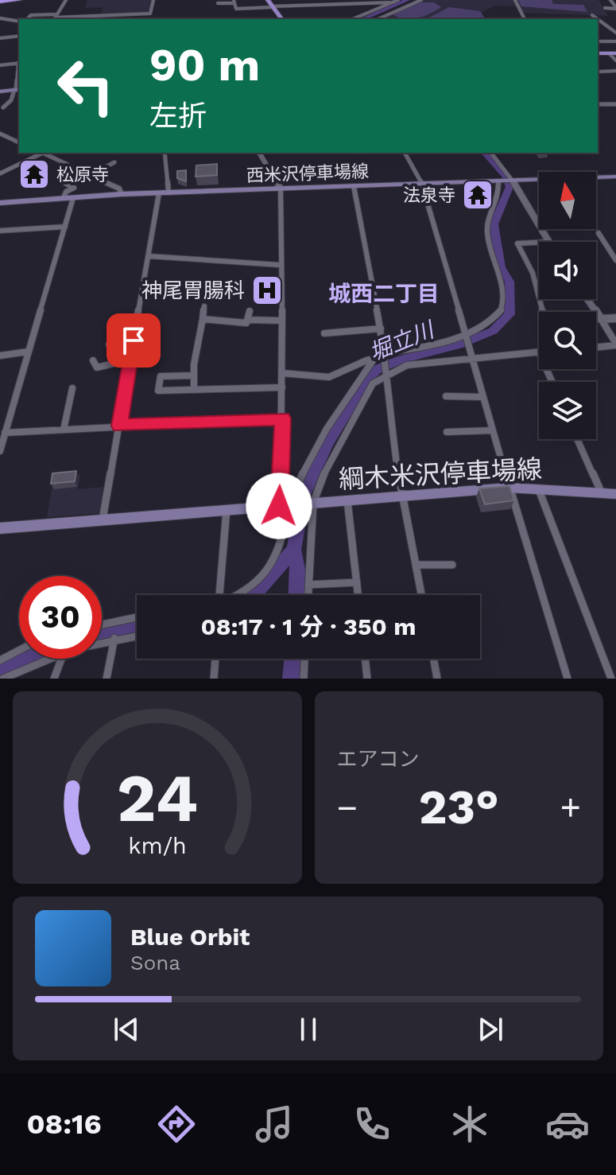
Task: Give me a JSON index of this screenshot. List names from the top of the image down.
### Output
{
  "streets": {
    "main road": ["西米沢停車場線", "綱木米沢停車場線"]
  },
  "districts": ["城西二丁目"],
  "water": ["堀立川"],
  "places": {
    "temple": ["松原寺", "法泉寺"],
    "hospital": ["神尾胃腸科"]
  },
  "north": "top",
  "page": {
    "turn": ["90 m", "左折"],
    "limit": "30",
    "trip": "08:17 · 1 分 · 350 m",
    "tile": "エアコン",
    "heat": ["−", "23°", "+"],
    "song": ["Blue Orbit", "Sona"],
    "tabs": "08:16",
    "gauge": ["24", "km/h"]
  }
}
